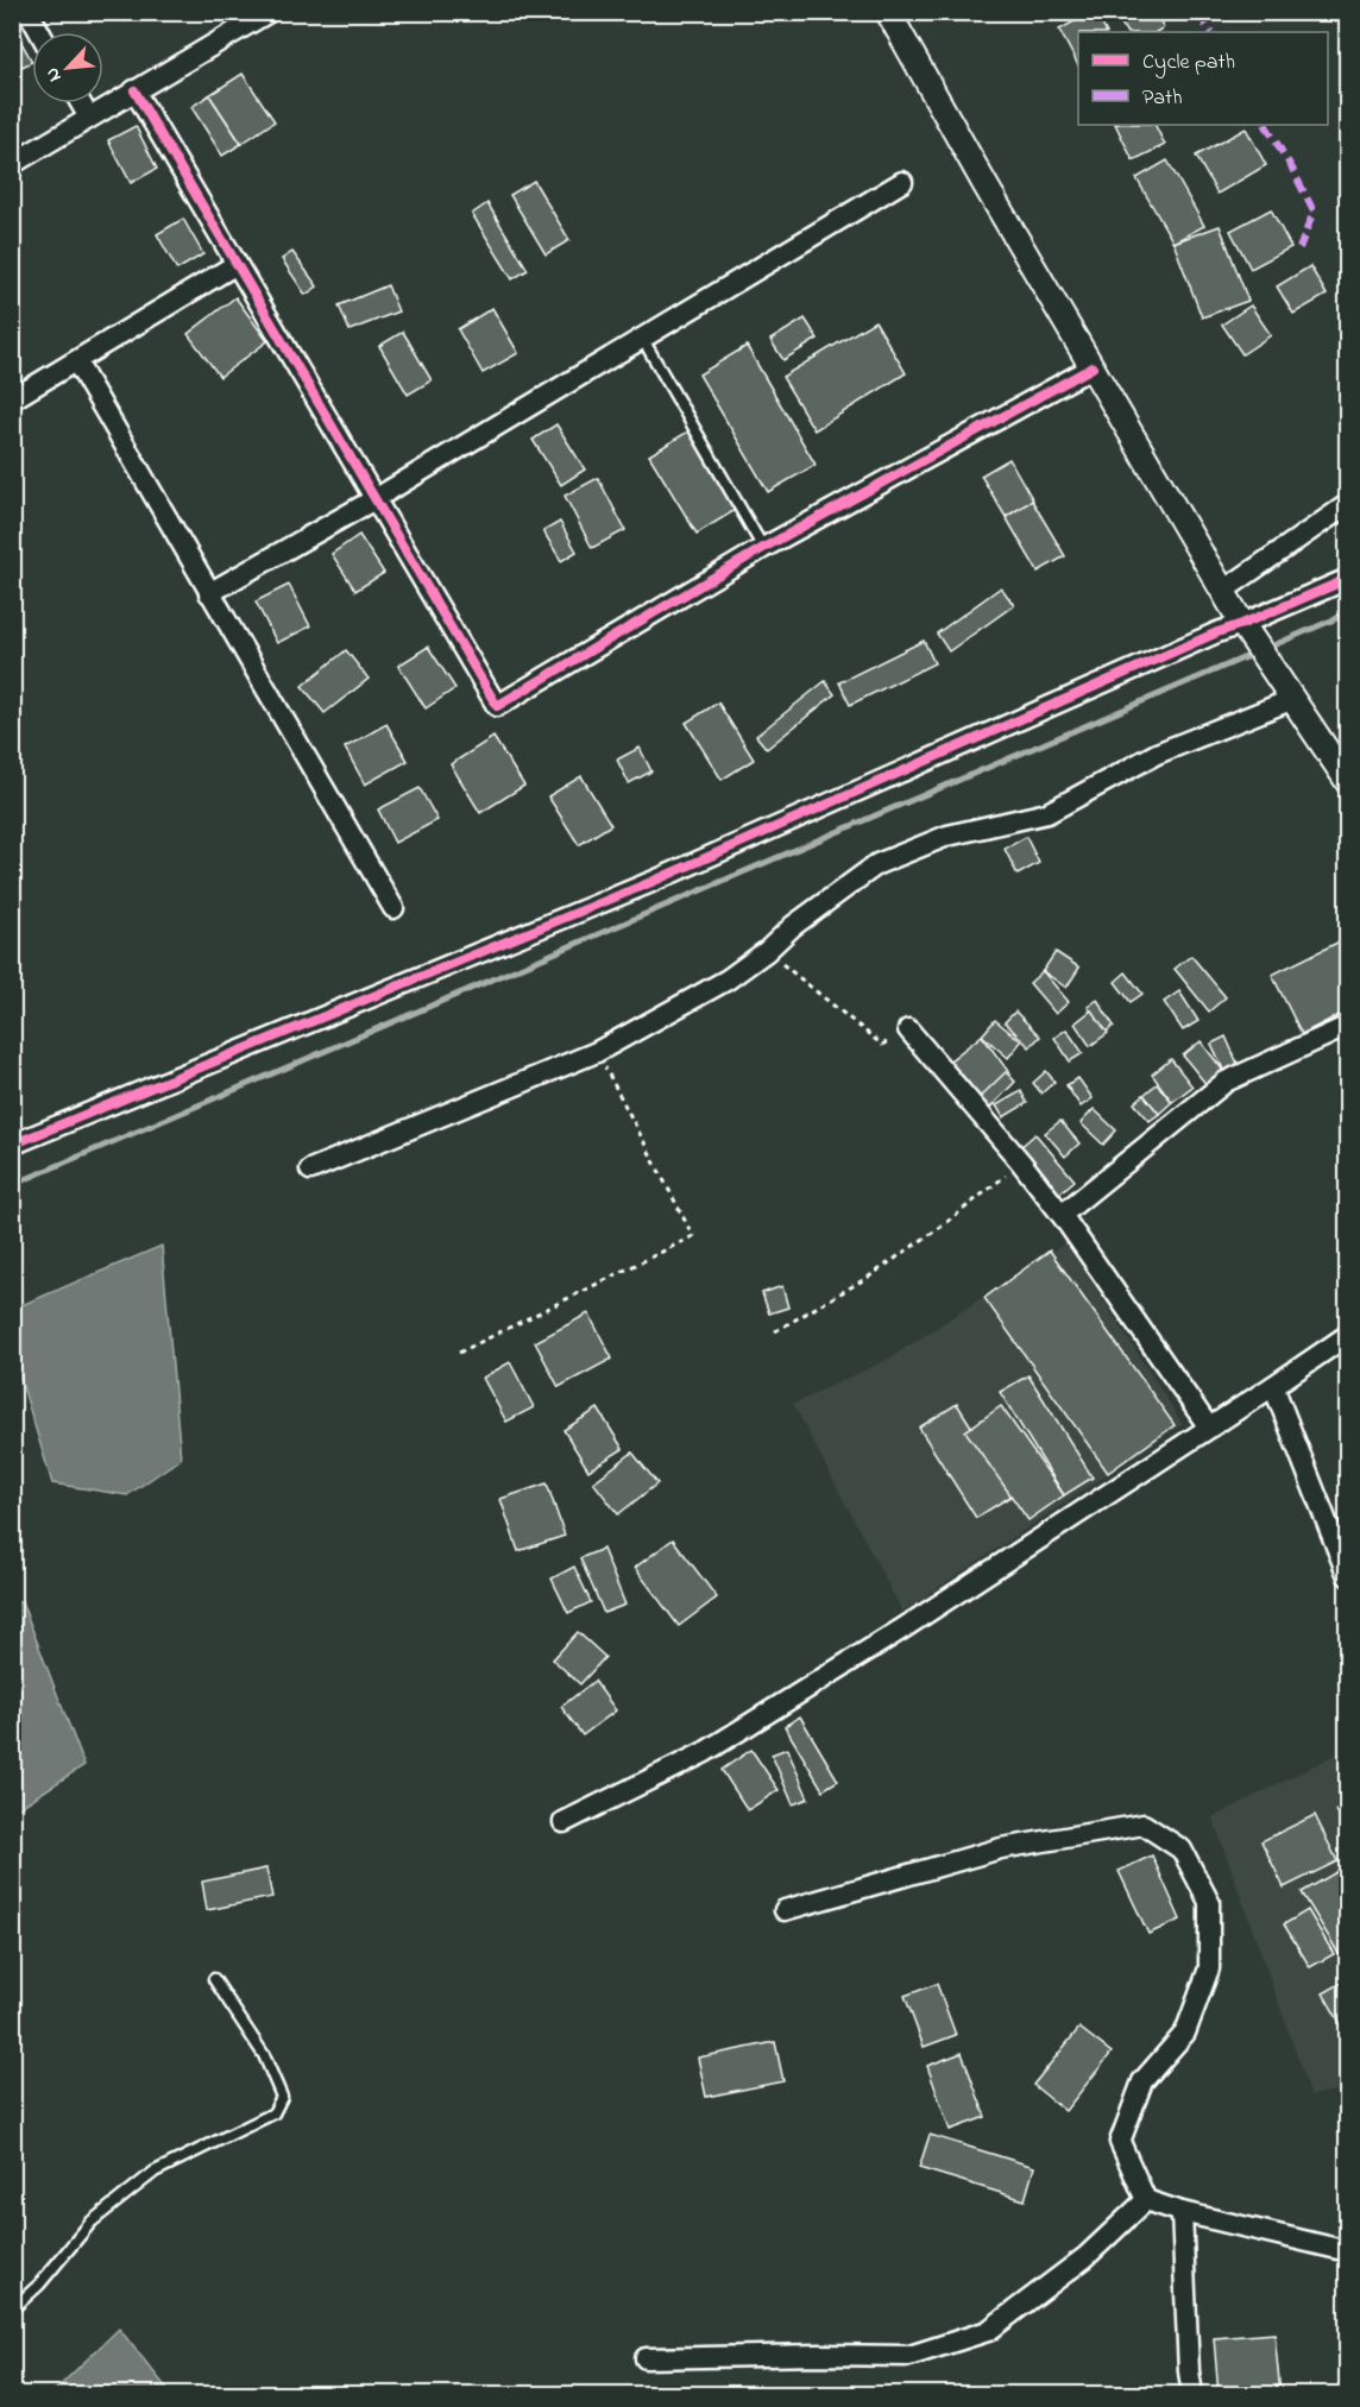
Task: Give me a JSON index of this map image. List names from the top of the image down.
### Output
{
  "legend": ["Cycle path", "Path"],
  "north": "bottom left"
}
